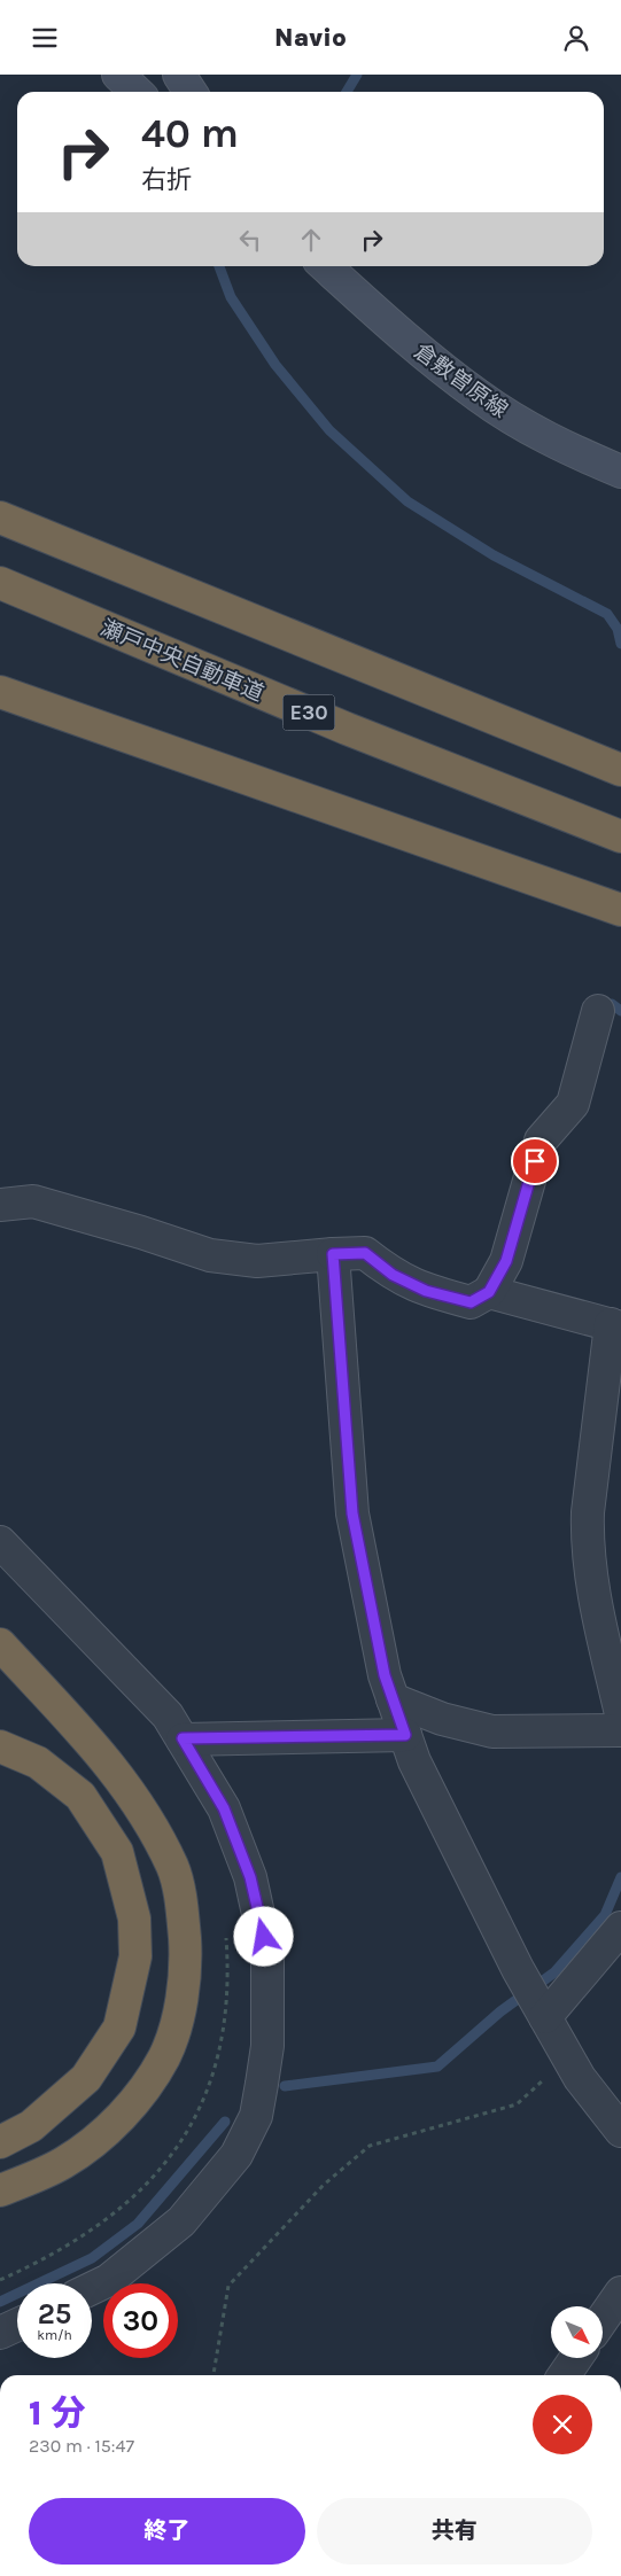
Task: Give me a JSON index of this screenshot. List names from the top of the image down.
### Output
{
  "streets": {
    "highway": ["瀬戸中央自動車道", "E30"],
    "street": ["倉敷曽原線"]
  },
  "north": "bottom right",
  "page": {
    "header": "Navio",
    "turn": ["40 m", "右折"],
    "speed": "25 km/h",
    "limit": "30",
    "heading": ["1 分", "230 m · 15:47"],
    "buttons": ["終了", "共有"]
  }
}
